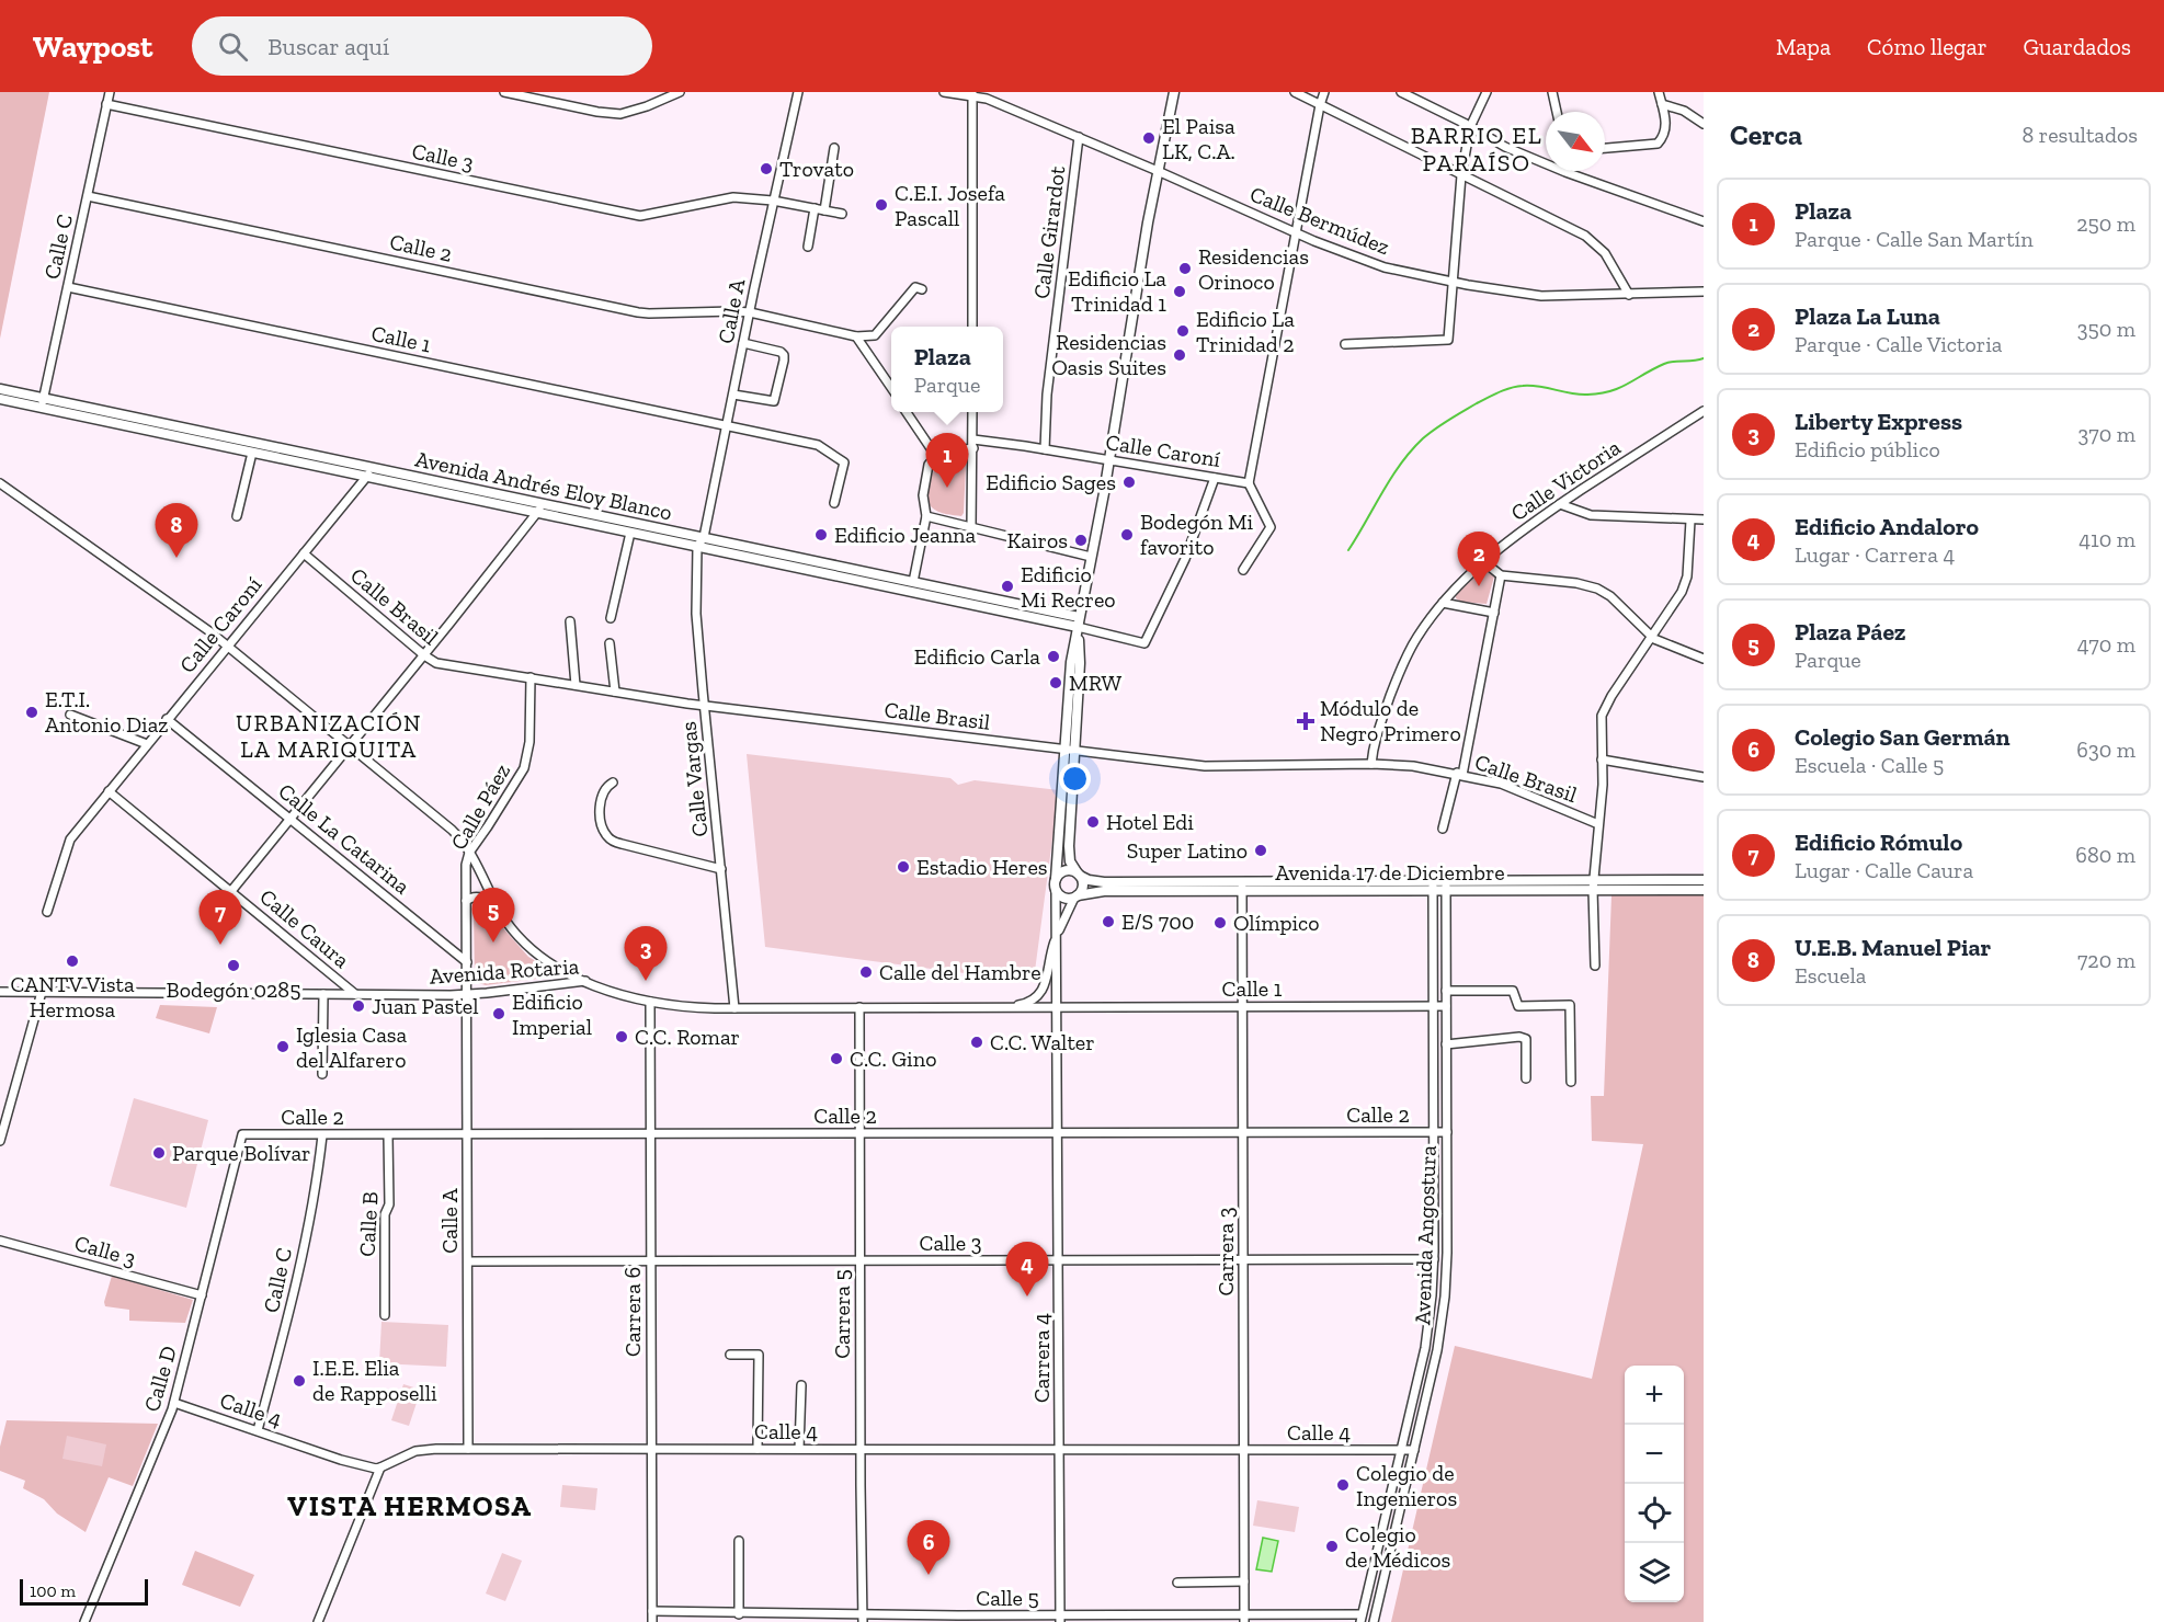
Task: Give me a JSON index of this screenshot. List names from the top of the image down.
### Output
{
  "streets": {
    "street": [
      "Calle 3",
      "Calle Bermúdez",
      "Calle Girardot",
      "Calle C",
      "Calle 2",
      "Calle A",
      "Calle 1",
      "Calle Caroní",
      "Calle Victoria",
      "Avenida Andrés Eloy Blanco",
      "Calle Brasil",
      "Calle Vargas",
      "Calle Páez",
      "Calle La Catarina",
      "Avenida 17 de Diciembre",
      "Calle Caura",
      "Avenida Rotaria",
      "Calle B",
      "Avenida Angostura",
      "Carrera 3",
      "Carrera 6",
      "Carrera 5",
      "Carrera 4",
      "Calle D",
      "Calle 4",
      "Calle 5"
    ]
  },
  "crossings": [
    ["Calle 3", "Calle C"],
    ["Calle 3", "Calle A"],
    ["Calle 3", "Avenida Angostura"],
    ["Calle 3", "Carrera 3"],
    ["Calle 3", "Carrera 6"],
    ["Calle 3", "Carrera 5"],
    ["Calle 3", "Carrera 4"],
    ["Calle 3", "Calle D"],
    ["Calle Bermúdez", "Calle Girardot"],
    ["Calle Girardot", "Calle Caroní"],
    ["Calle C", "Calle 2"],
    ["Calle C", "Calle 1"],
    ["Calle C", "Avenida Andrés Eloy Blanco"],
    ["Calle C", "Calle 4"],
    ["Calle 2", "Calle A"],
    ["Calle 2", "Calle B"],
    ["Calle 2", "Avenida Angostura"],
    ["Calle 2", "Carrera 3"],
    ["Calle 2", "Carrera 6"],
    ["Calle 2", "Carrera 5"],
    ["Calle 2", "Carrera 4"],
    ["Calle 2", "Calle D"],
    ["Calle A", "Calle 1"],
    ["Calle A", "Avenida Andrés Eloy Blanco"],
    ["Calle A", "Calle Páez"],
    ["Calle A", "Avenida Rotaria"],
    ["Calle A", "Calle 4"],
    ["Calle 1", "Avenida Rotaria"],
    ["Calle 1", "Avenida Angostura"],
    ["Calle 1", "Carrera 3"],
    ["Calle 1", "Carrera 4"],
    ["Calle Caroní", "Avenida Andrés Eloy Blanco"],
    ["Calle Caroní", "Calle Brasil"],
    ["Calle Caroní", "Calle La Catarina"],
    ["Calle Caroní", "Calle Caura"],
    ["Calle Victoria", "Calle Brasil"],
    ["Avenida Andrés Eloy Blanco", "Calle Vargas"],
    ["Calle Brasil", "Calle Vargas"],
    ["Calle Brasil", "Calle Páez"],
    ["Calle Vargas", "Avenida Rotaria"],
    ["Calle Páez", "Calle La Catarina"],
    ["Calle Páez", "Avenida Rotaria"],
    ["Avenida 17 de Diciembre", "Avenida Angostura"],
    ["Avenida 17 de Diciembre", "Carrera 3"],
    ["Avenida 17 de Diciembre", "Carrera 4"],
    ["Calle Caura", "Avenida Rotaria"],
    ["Avenida Rotaria", "Carrera 6"],
    ["Avenida Rotaria", "Carrera 5"],
    ["Avenida Rotaria", "Carrera 4"],
    ["Avenida Angostura", "Calle 4"],
    ["Avenida Angostura", "Calle 5"],
    ["Carrera 3", "Calle 4"],
    ["Carrera 3", "Calle 5"],
    ["Carrera 6", "Calle 4"],
    ["Carrera 6", "Calle 5"],
    ["Carrera 5", "Calle 4"],
    ["Carrera 5", "Calle 5"],
    ["Carrera 4", "Calle 4"],
    ["Carrera 4", "Calle 5"],
    ["Calle D", "Calle 4"]
  ],
  "districts": ["BARRIO EL PARAÍSO", "URBANIZACIÓN LA MARIQUITA", "VISTA HERMOSA"],
  "places": {
    "other": [
      "El Paisa LK, C.A.",
      "Trovato",
      "C.E.I. Josefa Pascall",
      "Residencias Orinoco",
      "Edificio La Trinidad 1",
      "Edificio La Trinidad 2",
      "Residencias Oasis Suites",
      "Edificio Sages",
      "Edificio Jeanna",
      "Bodegón Mi favorito",
      "Kairos",
      "Edificio Mi Recreo",
      "Edificio Carla",
      "MRW",
      "E.T.I. Antonio Diaz",
      "Hotel Edi",
      "Super Latino",
      "Estadio Heres",
      "E/S 700",
      "Olímpico",
      "CANTV Vista Hermosa",
      "Bodegón 0285",
      "Calle del Hambre",
      "Juan Pastel",
      "Edificio Imperial",
      "C.C. Romar",
      "C.C. Walter",
      "Iglesia Casa del Alfarero",
      "C.C. Gino",
      "Parque Bolívar",
      "I.E.E. Elia de Rapposelli",
      "Colegio de Ingenieros",
      "Colegio de Médicos"
    ],
    "health": ["Módulo de Negro Primero"]
  },
  "scale_bar": "100 m",
  "north": "bottom right",
  "page": {
    "header": "Waypost",
    "search": "Buscar aquí",
    "nav": ["Mapa", "Cómo llegar", "Guardados"],
    "heading": ["Cerca", "8 resultados"],
    "list": [
      {
        "mark": "1",
        "name": "Plaza",
        "note": "Parque · Calle San Martín",
        "value": "250 m"
      },
      {
        "mark": "2",
        "name": "Plaza La Luna",
        "note": "Parque · Calle Victoria",
        "value": "350 m"
      },
      {
        "mark": "3",
        "name": "Liberty Express",
        "note": "Edificio público",
        "value": "370 m"
      },
      {
        "mark": "4",
        "name": "Edificio Andaloro",
        "note": "Lugar · Carrera 4",
        "value": "410 m"
      },
      {
        "mark": "5",
        "name": "Plaza Páez",
        "note": "Parque",
        "value": "470 m"
      },
      {
        "mark": "6",
        "name": "Colegio San Germán",
        "note": "Escuela · Calle 5",
        "value": "630 m"
      },
      {
        "mark": "7",
        "name": "Edificio Rómulo",
        "note": "Lugar · Calle Caura",
        "value": "680 m"
      },
      {
        "mark": "8",
        "name": "U.E.B. Manuel Piar",
        "note": "Escuela",
        "value": "720 m"
      }
    ],
    "popup": ["Plaza", "Parque"],
    "pins": [
      "1",
      "8",
      "2",
      "5",
      "7",
      "3",
      "4",
      "6"
    ],
    "map_buttons": ["+", "−"],
    "scale": "100 m"
  }
}
